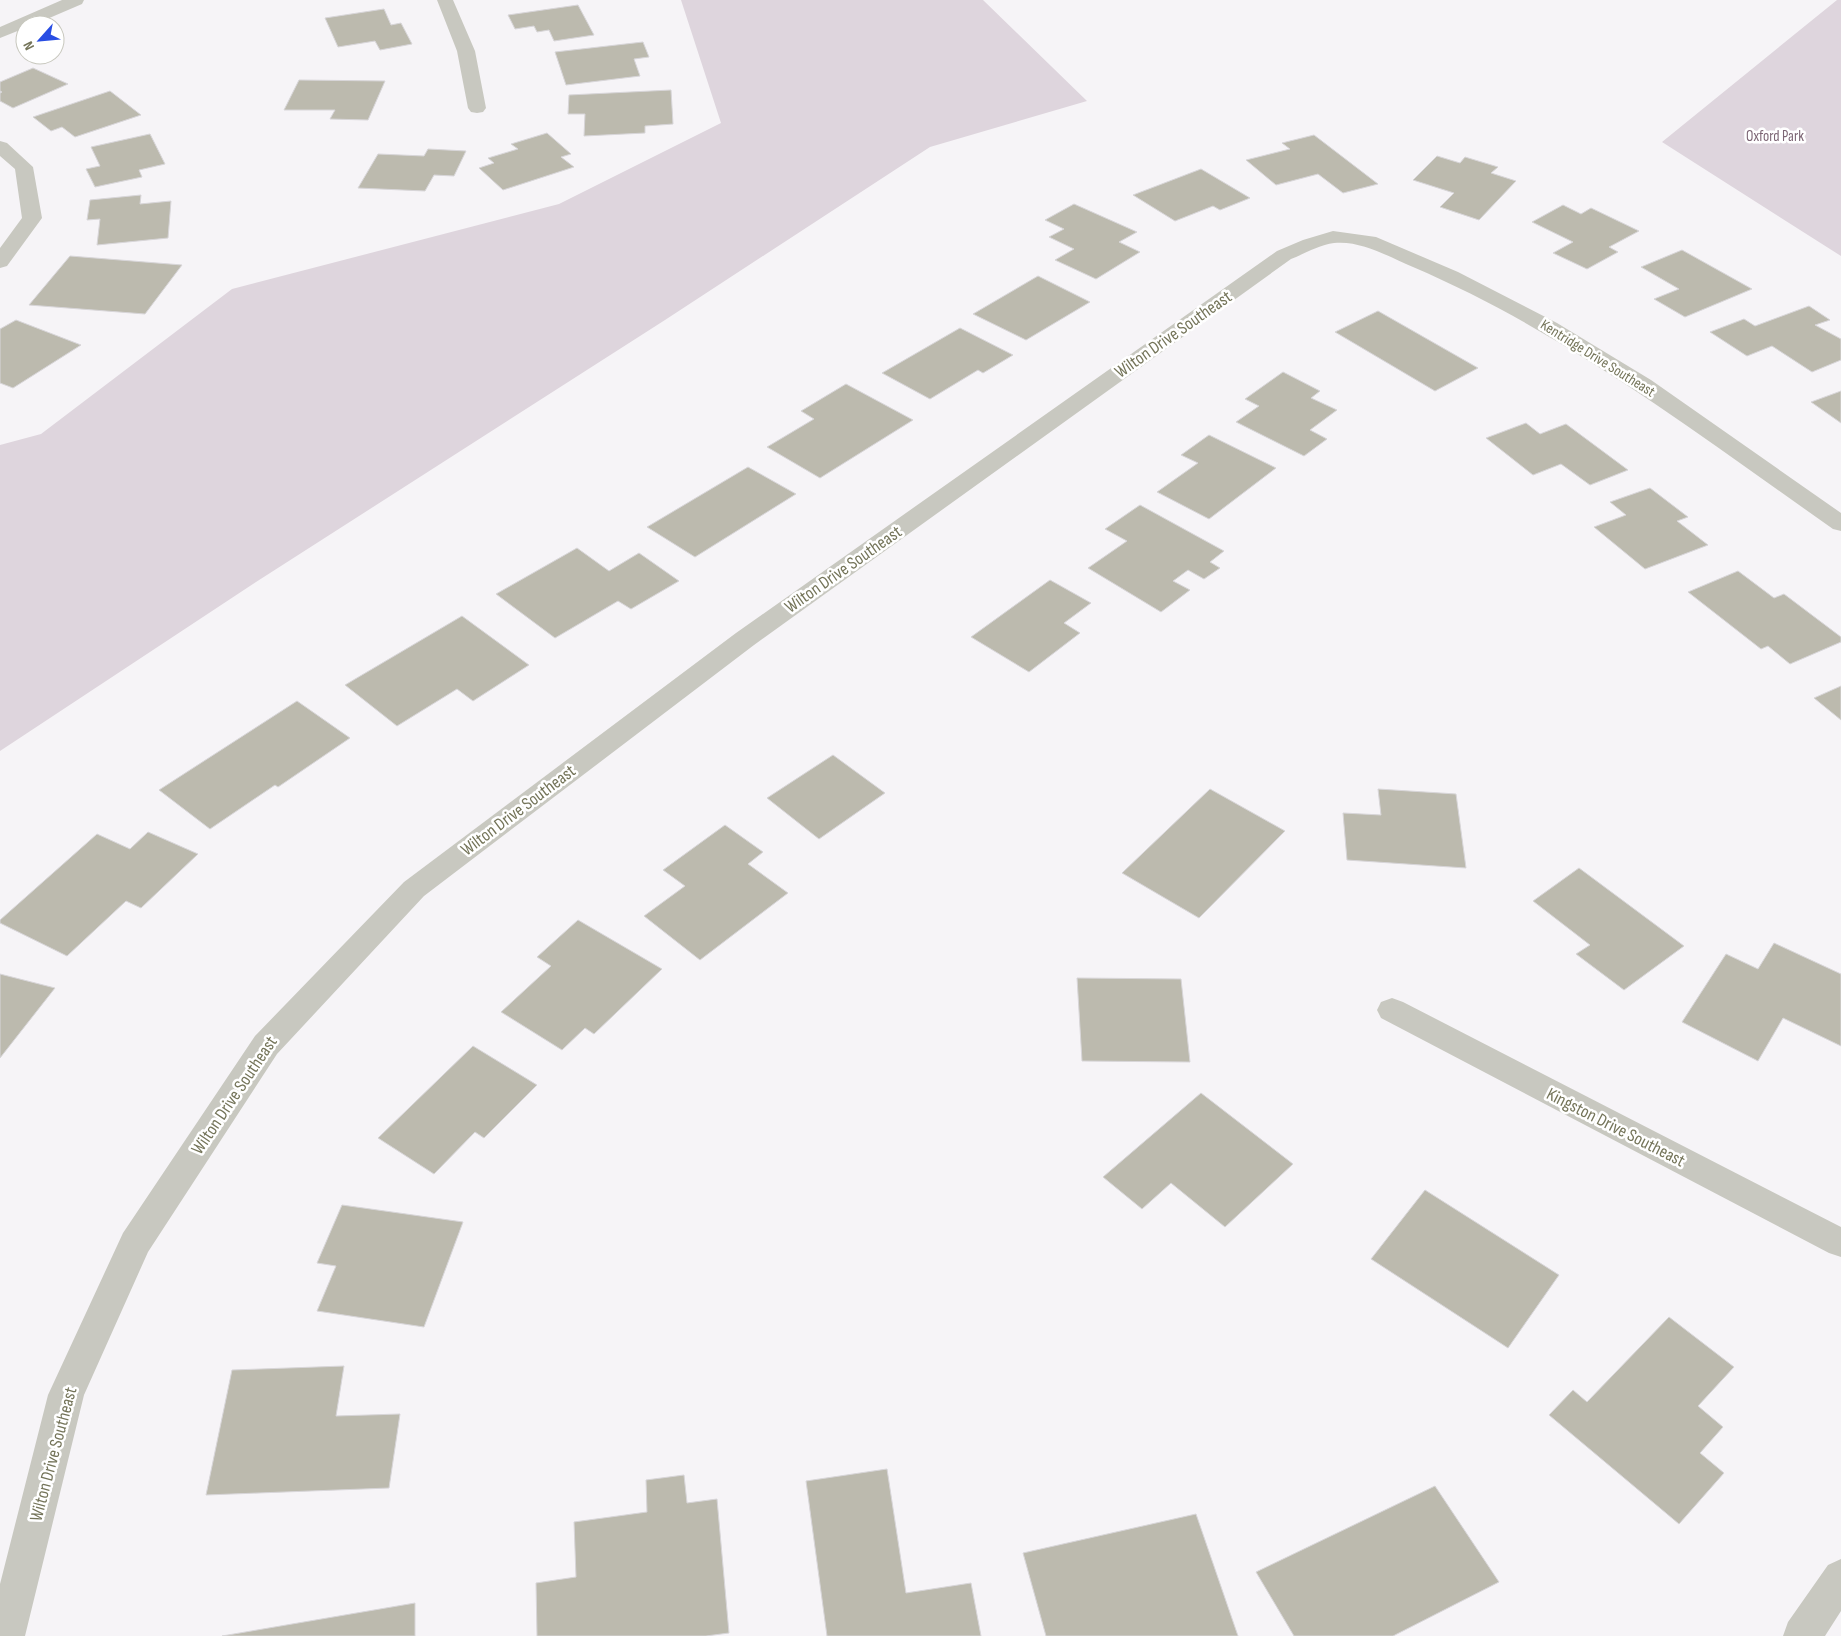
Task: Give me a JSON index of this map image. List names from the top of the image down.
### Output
{
  "streets": {
    "street": ["Wilton Drive Southeast", "Kentridge Drive Southeast", "Kingston Drive Southeast"]
  },
  "crossings": [
    ["Wilton Drive Southeast", "Kentridge Drive Southeast"]
  ],
  "parks": ["Oxford Park"],
  "north": "bottom left"
}
